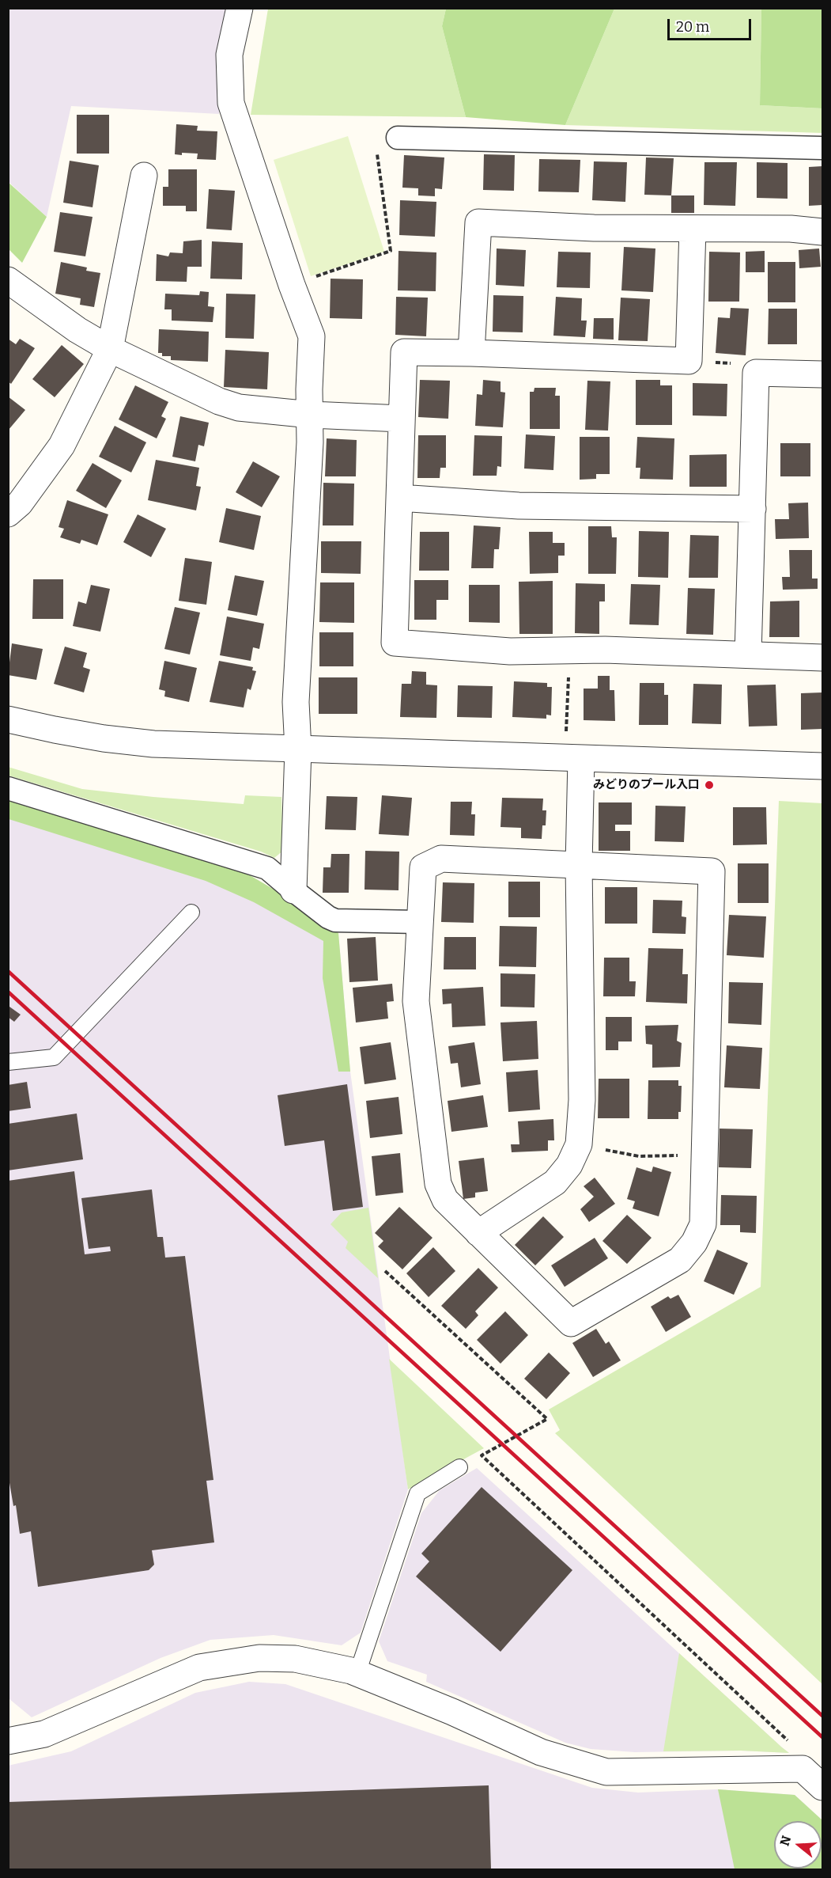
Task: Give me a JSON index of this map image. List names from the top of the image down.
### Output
{
  "places": ["みどりのプール入口"],
  "scale_bar": "20 m",
  "north": "left"
}
